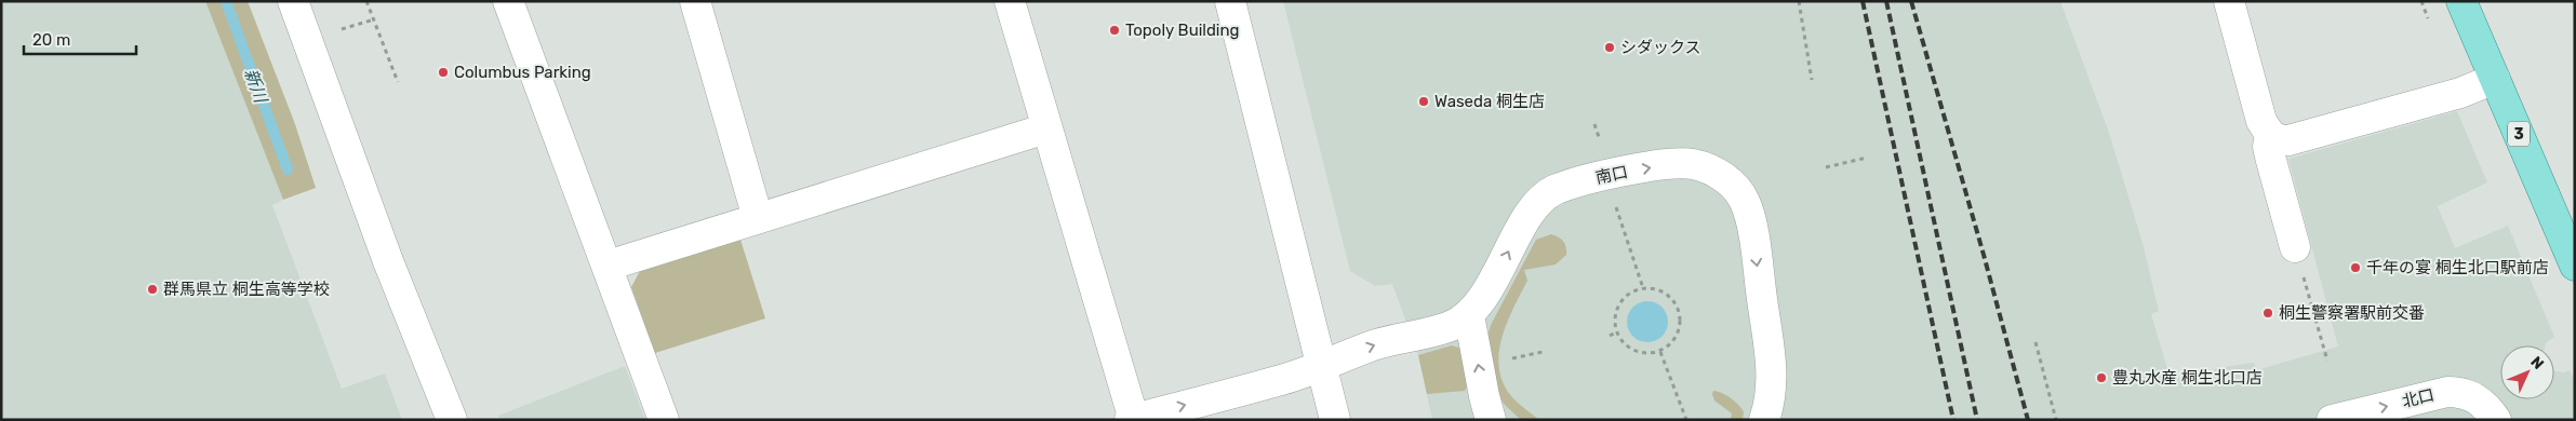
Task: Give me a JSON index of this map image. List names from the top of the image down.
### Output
{
  "streets": {
    "main road": ["3"],
    "street": ["南口", "北口"]
  },
  "one_way": ["北口"],
  "water": ["新川"],
  "places": [
    "Topoly Building",
    "シダックス",
    "Columbus Parking",
    "Waseda 桐生店",
    "千年の宴 桐生北口駅前店",
    "群馬県立 桐生高等学校",
    "桐生警察署駅前交番",
    "豊丸水産 桐生北口店"
  ],
  "scale_bar": "20 m",
  "north": "top right"
}
